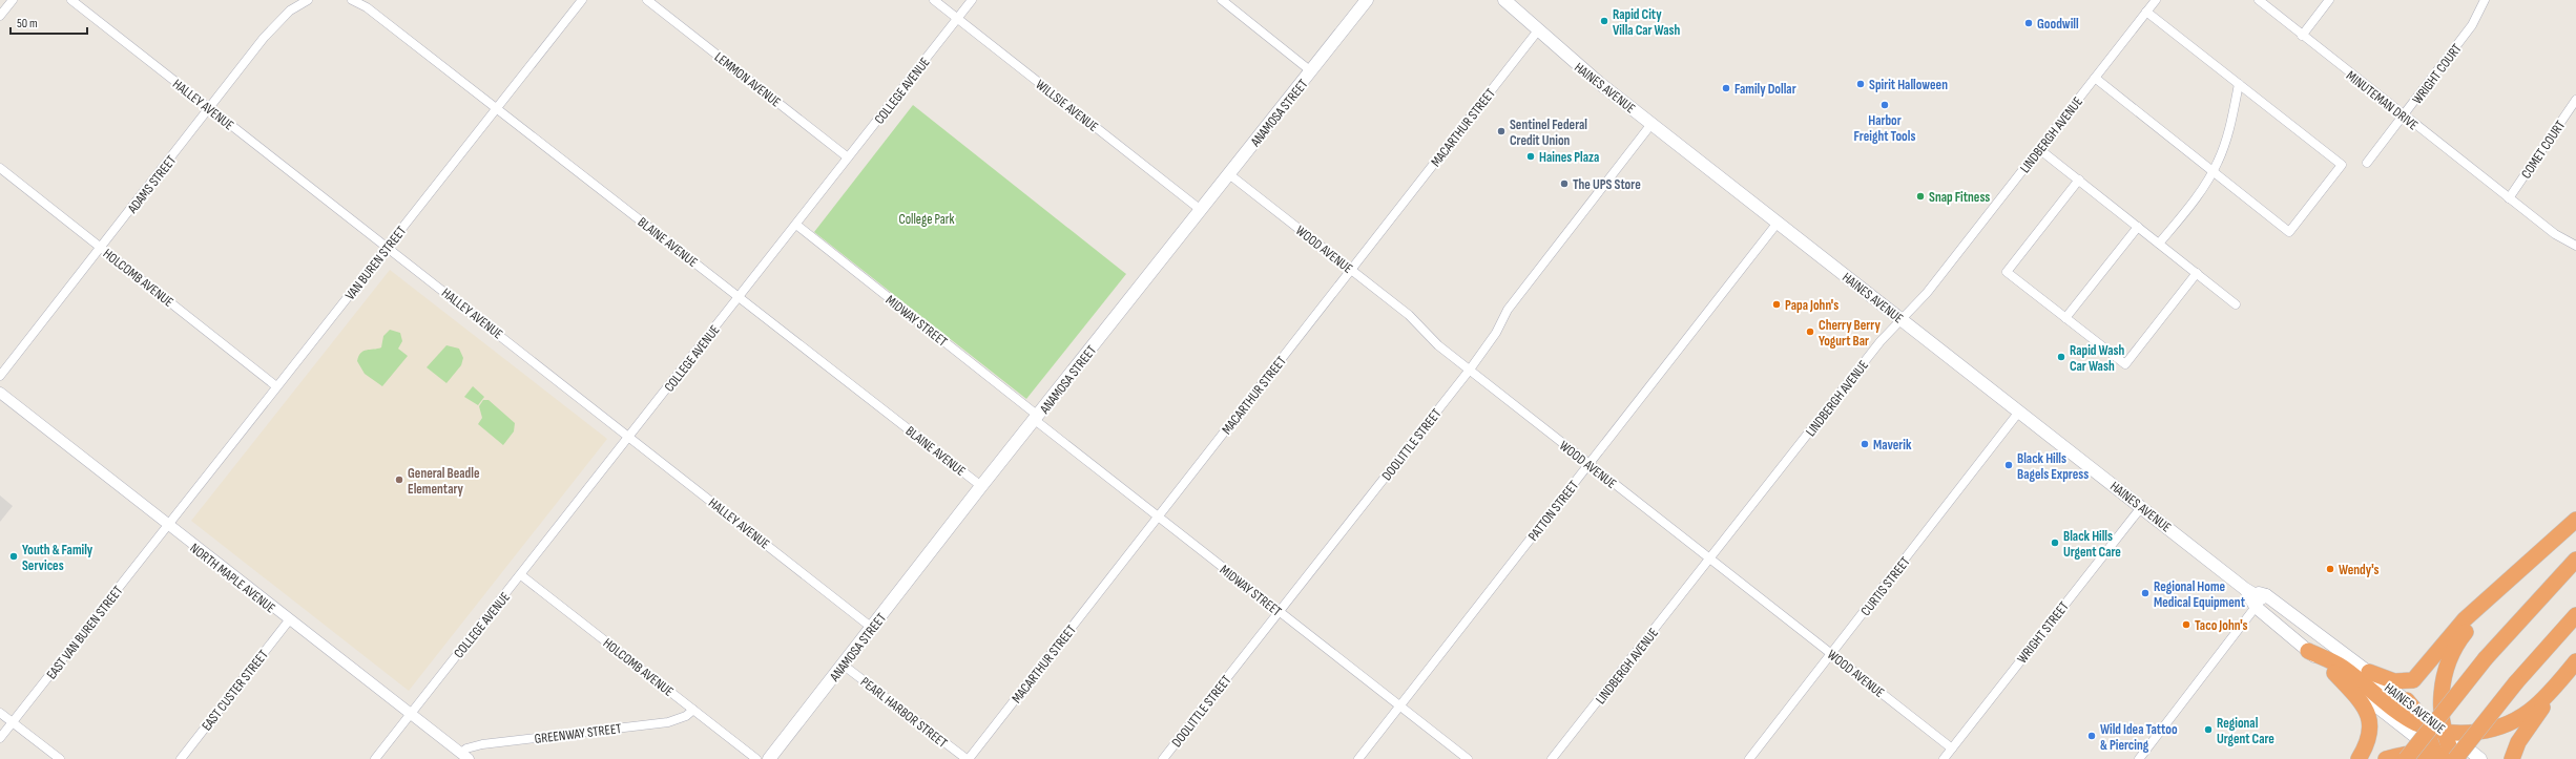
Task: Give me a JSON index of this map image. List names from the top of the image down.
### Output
{
  "streets": {
    "main road": ["HAINES AVENUE", "ANAMOSA STREET"],
    "street": [
      "WRIGHT COURT",
      "LEMMON AVENUE",
      "COLLEGE AVENUE",
      "MINUTEMAN DRIVE",
      "HALLEY AVENUE",
      "WILLSIE AVENUE",
      "MACARTHUR STREET",
      "LINDBERGH AVENUE",
      "COMET COURT",
      "ADAMS STREET",
      "BLAINE AVENUE",
      "WOOD AVENUE",
      "VAN BUREN STREET",
      "HOLCOMB AVENUE",
      "MIDWAY STREET",
      "DOOLITTLE STREET",
      "PATTON STREET",
      "NORTH MAPLE AVENUE",
      "CURTIS STREET",
      "EAST VAN BUREN STREET",
      "WRIGHT STREET",
      "EAST CUSTER STREET",
      "PEARL HARBOR STREET",
      "GREENWAY STREET"
    ]
  },
  "crossings": [
    ["WRIGHT COURT", "MINUTEMAN DRIVE"],
    ["LEMMON AVENUE", "COLLEGE AVENUE"],
    ["HAINES AVENUE", "MACARTHUR STREET"],
    ["HAINES AVENUE", "LINDBERGH AVENUE"],
    ["HAINES AVENUE", "DOOLITTLE STREET"],
    ["HAINES AVENUE", "PATTON STREET"],
    ["HAINES AVENUE", "CURTIS STREET"],
    ["HAINES AVENUE", "WRIGHT STREET"],
    ["COLLEGE AVENUE", "HALLEY AVENUE"],
    ["COLLEGE AVENUE", "WILLSIE AVENUE"],
    ["COLLEGE AVENUE", "BLAINE AVENUE"],
    ["COLLEGE AVENUE", "HOLCOMB AVENUE"],
    ["COLLEGE AVENUE", "MIDWAY STREET"],
    ["COLLEGE AVENUE", "NORTH MAPLE AVENUE"],
    ["MINUTEMAN DRIVE", "COMET COURT"],
    ["HALLEY AVENUE", "ANAMOSA STREET"],
    ["HALLEY AVENUE", "ADAMS STREET"],
    ["HALLEY AVENUE", "VAN BUREN STREET"],
    ["WILLSIE AVENUE", "ANAMOSA STREET"],
    ["ANAMOSA STREET", "BLAINE AVENUE"],
    ["ANAMOSA STREET", "WOOD AVENUE"],
    ["ANAMOSA STREET", "MIDWAY STREET"],
    ["ANAMOSA STREET", "PEARL HARBOR STREET"],
    ["MACARTHUR STREET", "WOOD AVENUE"],
    ["MACARTHUR STREET", "MIDWAY STREET"],
    ["MACARTHUR STREET", "PEARL HARBOR STREET"],
    ["LINDBERGH AVENUE", "WOOD AVENUE"],
    ["ADAMS STREET", "HOLCOMB AVENUE"],
    ["BLAINE AVENUE", "VAN BUREN STREET"],
    ["WOOD AVENUE", "DOOLITTLE STREET"],
    ["WOOD AVENUE", "PATTON STREET"],
    ["WOOD AVENUE", "CURTIS STREET"],
    ["WOOD AVENUE", "WRIGHT STREET"],
    ["VAN BUREN STREET", "HOLCOMB AVENUE"],
    ["VAN BUREN STREET", "NORTH MAPLE AVENUE"],
    ["VAN BUREN STREET", "EAST VAN BUREN STREET"],
    ["HOLCOMB AVENUE", "GREENWAY STREET"],
    ["MIDWAY STREET", "DOOLITTLE STREET"],
    ["MIDWAY STREET", "PATTON STREET"],
    ["NORTH MAPLE AVENUE", "EAST VAN BUREN STREET"],
    ["NORTH MAPLE AVENUE", "EAST CUSTER STREET"],
    ["NORTH MAPLE AVENUE", "GREENWAY STREET"]
  ],
  "parks": ["College Park"],
  "places": [
    "Rapid City Villa Car Wash",
    "Goodwill",
    "Spirit Halloween",
    "Family Dollar",
    "Harbor Freight Tools",
    "Sentinel Federal Credit Union",
    "Haines Plaza",
    "The UPS Store",
    "Snap Fitness",
    "Papa John's",
    "Cherry Berry Yogurt Bar",
    "Rapid Wash Car Wash",
    "Maverik",
    "Black Hills Bagels Express",
    "General Beadle Elementary",
    "Black Hills Urgent Care",
    "Youth & Family Services",
    "Wendy's",
    "Regional Home Medical Equipment",
    "Taco John's",
    "Regional Urgent Care",
    "Wild Idea Tattoo & Piercing"
  ],
  "scale_bar": "50 m"
}
